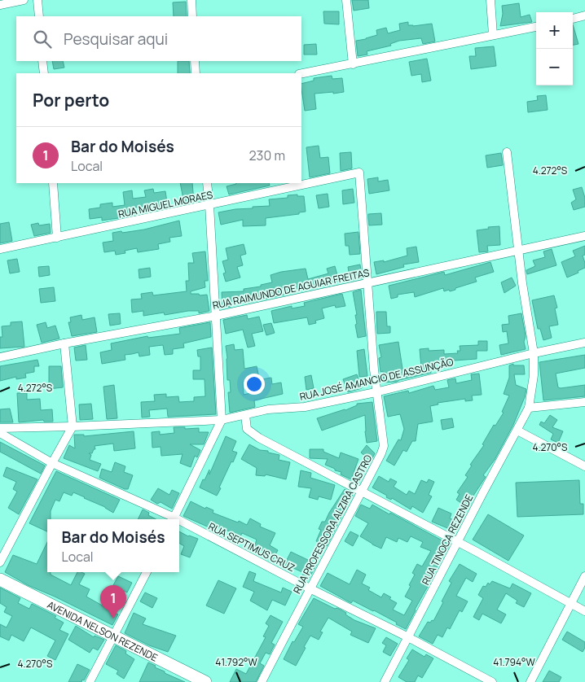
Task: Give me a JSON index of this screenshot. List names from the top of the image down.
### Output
{
  "streets": {
    "main road": ["AVENIDA NELSON REZENDE"],
    "street": [
      "RUA MIGUEL MORAES",
      "RUA RAIMUNDO DE AGUIAR FREITAS",
      "RUA JOSÉ AMANCIO DE ASSUNÇÃO",
      "RUA PROFESSORA ALZIRA CASTRO",
      "RUA TINOCA REZENDE",
      "RUA SEPTIMUS CRUZ"
    ]
  },
  "crossings": [
    ["RUA MIGUEL MORAES", "RUA PROFESSORA ALZIRA CASTRO"],
    ["RUA RAIMUNDO DE AGUIAR FREITAS", "RUA PROFESSORA ALZIRA CASTRO"],
    ["RUA RAIMUNDO DE AGUIAR FREITAS", "RUA TINOCA REZENDE"],
    ["RUA JOSÉ AMANCIO DE ASSUNÇÃO", "RUA PROFESSORA ALZIRA CASTRO"],
    ["RUA JOSÉ AMANCIO DE ASSUNÇÃO", "RUA TINOCA REZENDE"],
    ["RUA PROFESSORA ALZIRA CASTRO", "RUA SEPTIMUS CRUZ"],
    ["RUA TINOCA REZENDE", "RUA SEPTIMUS CRUZ"]
  ],
  "page": {
    "map_buttons": ["+", "−"],
    "search": "Pesquisar aqui",
    "heading": "Por perto",
    "list": [
      {
        "mark": "1",
        "name": "Bar do Moisés",
        "note": "Local",
        "value": "230 m"
      }
    ],
    "popup": ["Bar do Moisés", "Local"],
    "pins": "1"
  },
  "coordinates": [
    "4.272°S",
    "4.270°S",
    "41.792°W",
    "41.794°W"
  ]
}
